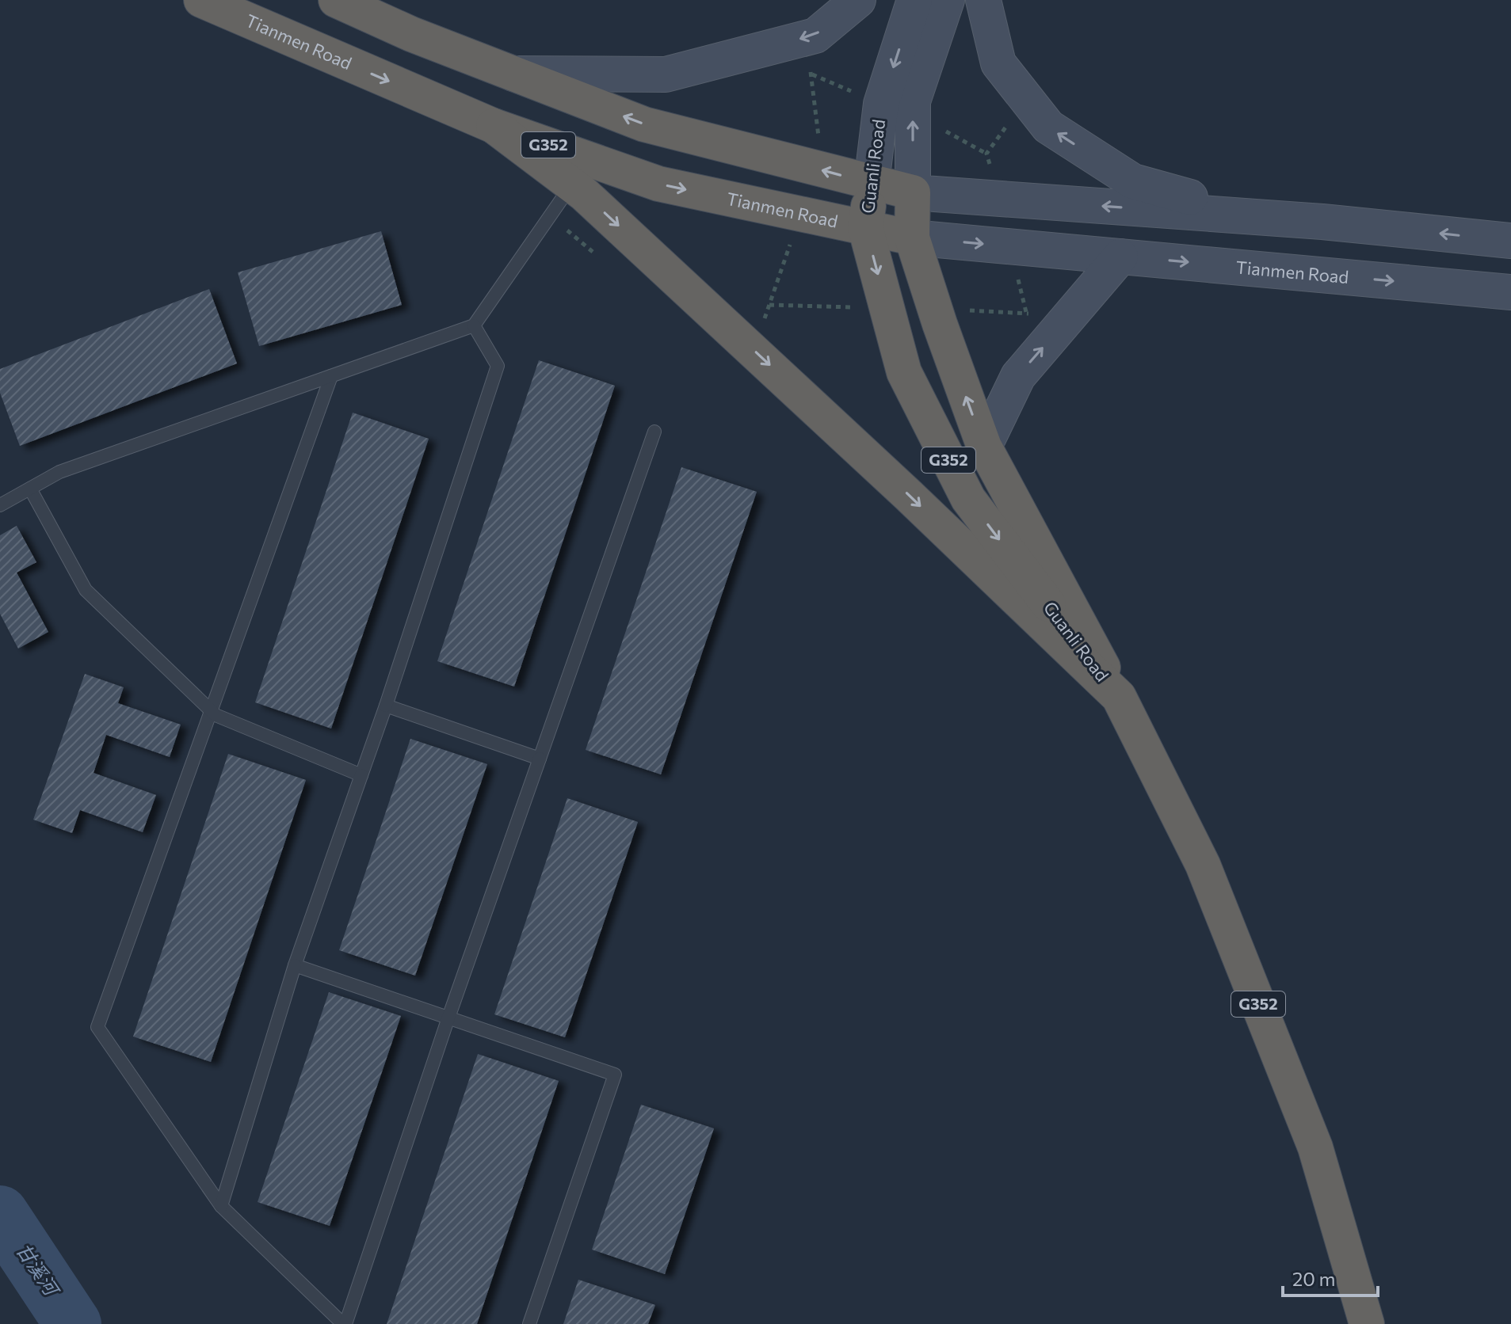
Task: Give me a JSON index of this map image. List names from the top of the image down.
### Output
{
  "streets": {
    "highway": ["Tianmen Road", "G352", "Guanli Road"]
  },
  "crossings": [
    ["Tianmen Road", "Guanli Road"],
    ["G352", "Guanli Road"]
  ],
  "water": ["甘溪河"],
  "scale_bar": "20 m"
}
